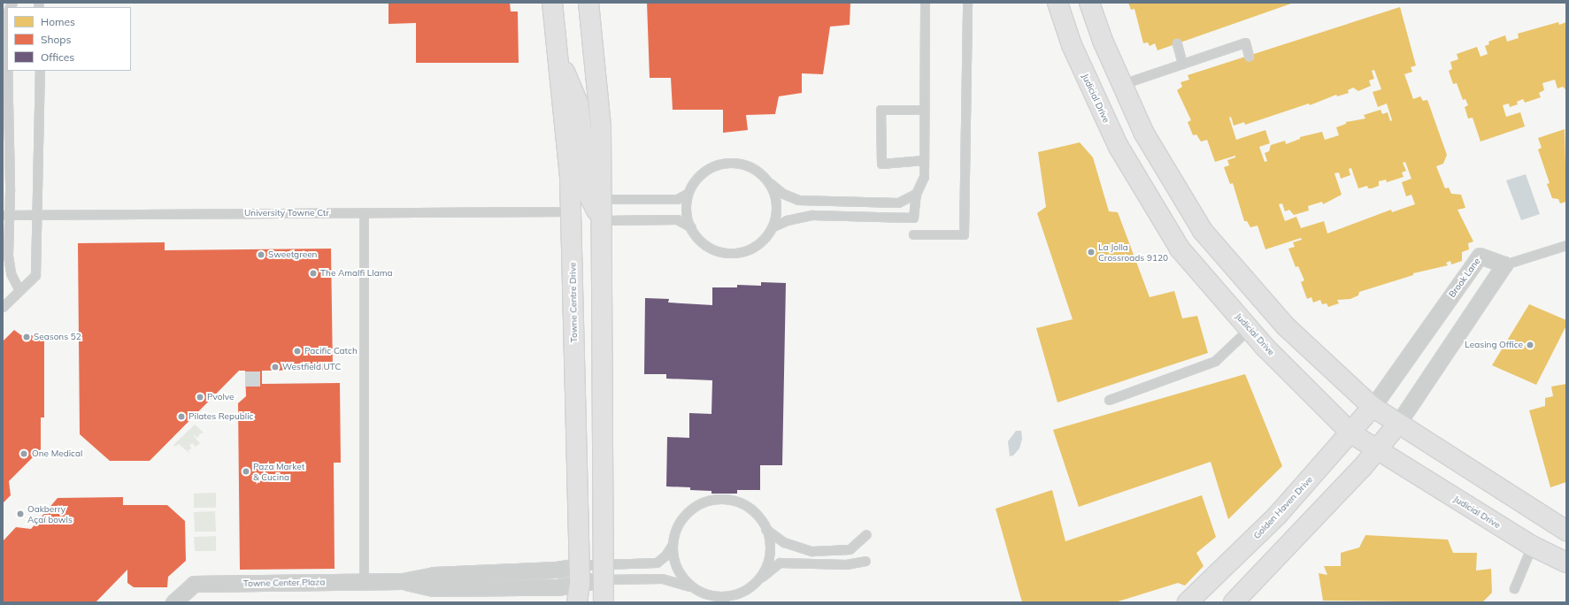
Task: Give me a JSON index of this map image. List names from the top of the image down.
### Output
{
  "streets": {
    "street": [
      "Judicial Drive",
      "Brook Lane",
      "Towne Centre Drive",
      "Golden Haven Drive",
      "Towne Center Plaza"
    ],
    "lane": ["University Towne Ctr"]
  },
  "crossings": [
    ["Judicial Drive", "Golden Haven Drive"],
    ["University Towne Ctr", "Towne Centre Drive"],
    ["Brook Lane", "Golden Haven Drive"],
    ["Towne Centre Drive", "Towne Center Plaza"]
  ],
  "places": [
    "La Jolla Crossroads 9120",
    "Sweetgreen",
    "The Amalfi Llama",
    "Seasons 52",
    "Leasing Office",
    "Pacific Catch",
    "Westfield UTC",
    "Pvolve",
    "Pilates Republic",
    "One Medical",
    "Paza Market & Cucina",
    "Oakberry Açaí bowls"
  ],
  "legend": ["Homes", "Shops", "Offices"]
}
